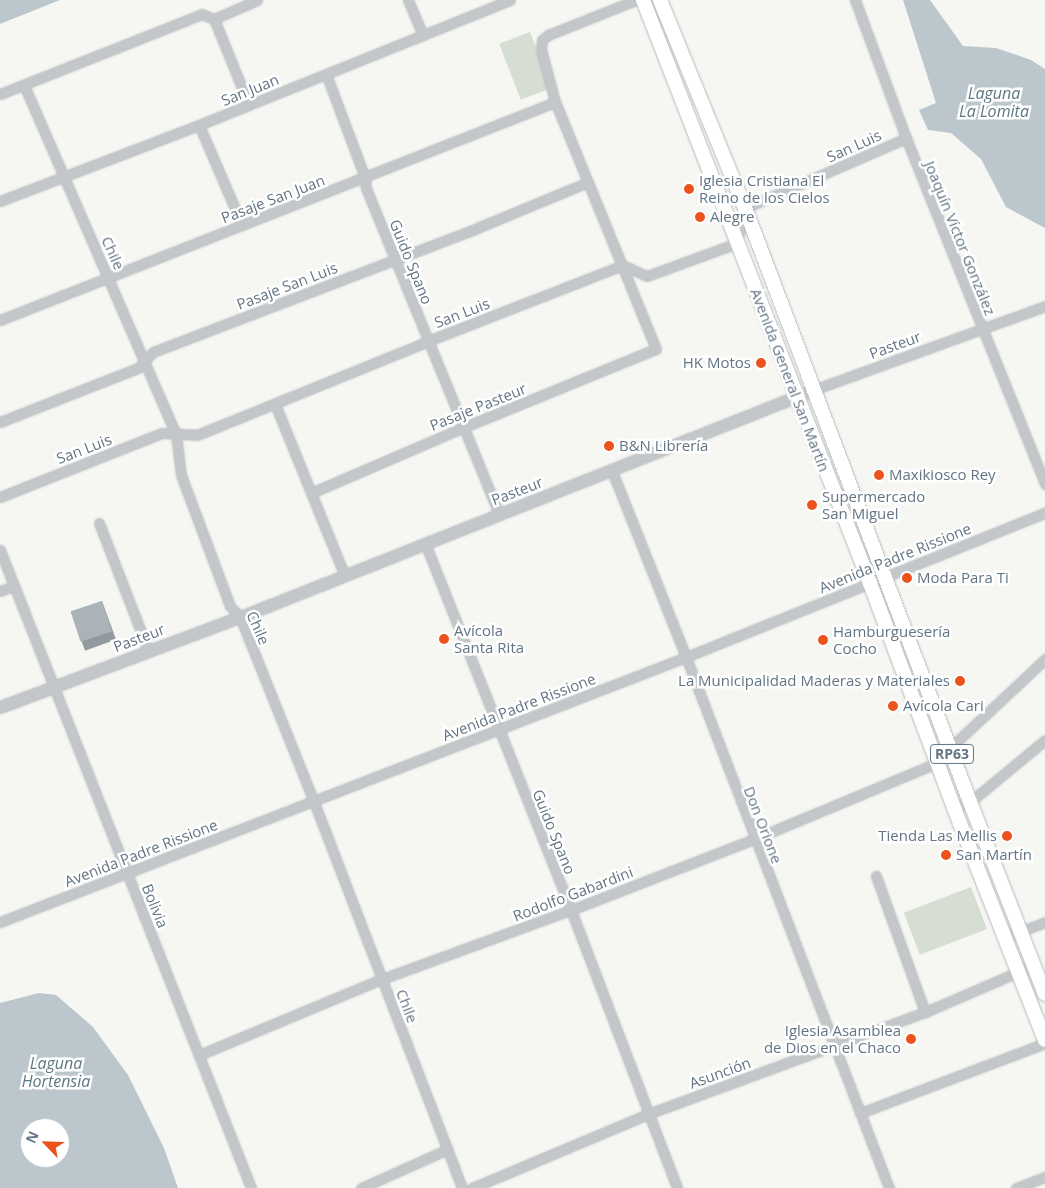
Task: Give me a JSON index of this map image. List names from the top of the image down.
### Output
{
  "streets": {
    "main road": ["Avenida General San Martín", "RP63"],
    "street": [
      "San Juan",
      "San Luis",
      "Pasaje San Juan",
      "Joaquín Víctor González",
      "Chile",
      "Guido Spano",
      "Pasaje San Luis",
      "Pasteur",
      "Pasaje Pasteur",
      "Avenida Padre Rissione",
      "Don Orione",
      "Rodolfo Gabardini",
      "Bolivia",
      "Asunción"
    ]
  },
  "crossings": [
    ["San Juan", "Chile"],
    ["San Juan", "Guido Spano"],
    ["San Luis", "Joaquín Víctor González"],
    ["San Luis", "Chile"],
    ["San Luis", "Guido Spano"],
    ["San Luis", "Avenida General San Martín"],
    ["San Luis", "Pasaje Pasteur"],
    ["Pasaje San Juan", "Chile"],
    ["Pasaje San Juan", "Guido Spano"],
    ["Joaquín Víctor González", "Pasteur"],
    ["Chile", "Pasaje San Luis"],
    ["Chile", "Pasteur"],
    ["Chile", "Avenida Padre Rissione"],
    ["Chile", "Rodolfo Gabardini"],
    ["Guido Spano", "Pasaje San Luis"],
    ["Guido Spano", "Pasteur"],
    ["Guido Spano", "Pasaje Pasteur"],
    ["Guido Spano", "Avenida Padre Rissione"],
    ["Guido Spano", "Rodolfo Gabardini"],
    ["Guido Spano", "Asunción"],
    ["Pasteur", "Avenida General San Martín"],
    ["Pasteur", "Don Orione"],
    ["Pasteur", "Bolivia"],
    ["Avenida General San Martín", "Avenida Padre Rissione"],
    ["Avenida General San Martín", "Rodolfo Gabardini"],
    ["Avenida General San Martín", "Asunción"],
    ["Avenida Padre Rissione", "Don Orione"],
    ["Avenida Padre Rissione", "Bolivia"],
    ["Don Orione", "Rodolfo Gabardini"],
    ["Don Orione", "Asunción"],
    ["Rodolfo Gabardini", "Bolivia"]
  ],
  "water": ["Laguna La Lomita", "Laguna Hortensia"],
  "places": [
    "Iglesia Cristiana El Reino de los Cielos",
    "Alegre",
    "HK Motos",
    "B&N Librería",
    "Maxikiosco Rey",
    "Supermercado San Miguel",
    "Moda Para Ti",
    "Avícola Santa Rita",
    "Hamburguesería Cocho",
    "La Municipalidad Maderas y Materiales",
    "Avícola Cari",
    "Tienda Las Mellis",
    "San Martín",
    "Iglesia Asamblea de Dios en el Chaco"
  ],
  "north": "top left"
}
